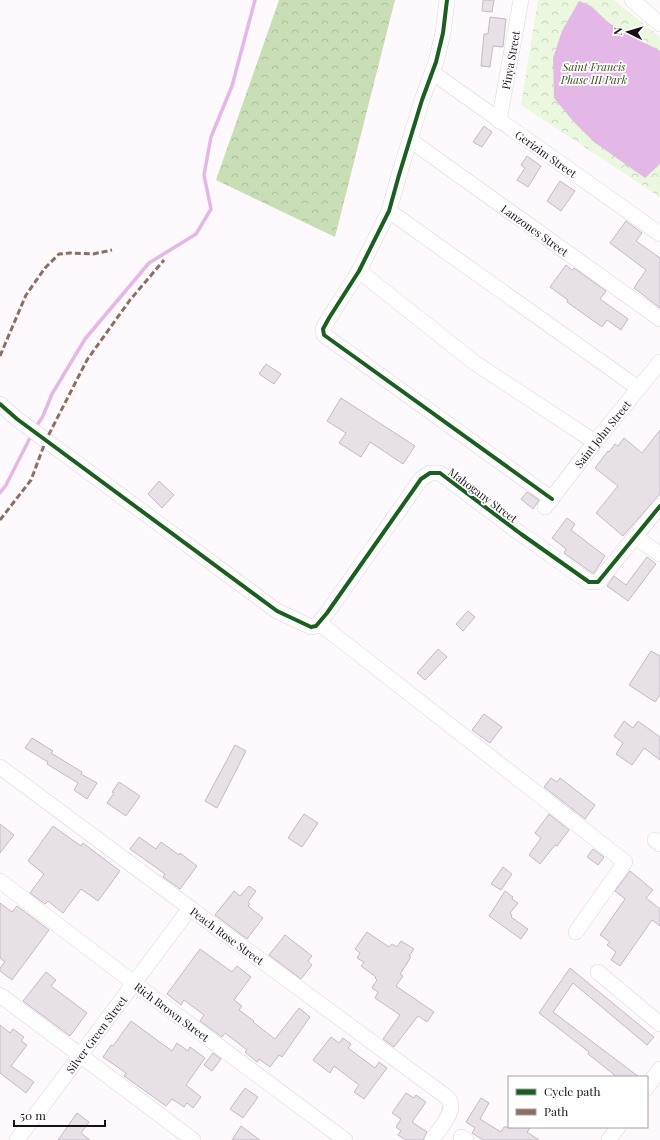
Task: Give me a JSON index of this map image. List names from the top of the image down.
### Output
{
  "streets": {
    "street": [
      "Pinya Street",
      "Gerizim Street",
      "Lanzones Street",
      "Saint John Street",
      "Mahogany Street",
      "Peach Rose Street",
      "Rich Brown Street",
      "Silver Green Street"
    ]
  },
  "crossings": [
    ["Pinya Street", "Gerizim Street"],
    ["Peach Rose Street", "Silver Green Street"],
    ["Rich Brown Street", "Silver Green Street"]
  ],
  "parks": ["Saint Francis Phase III Park"],
  "legend": ["Cycle path", "Path"],
  "scale_bar": "50 m",
  "north": "left"
}
